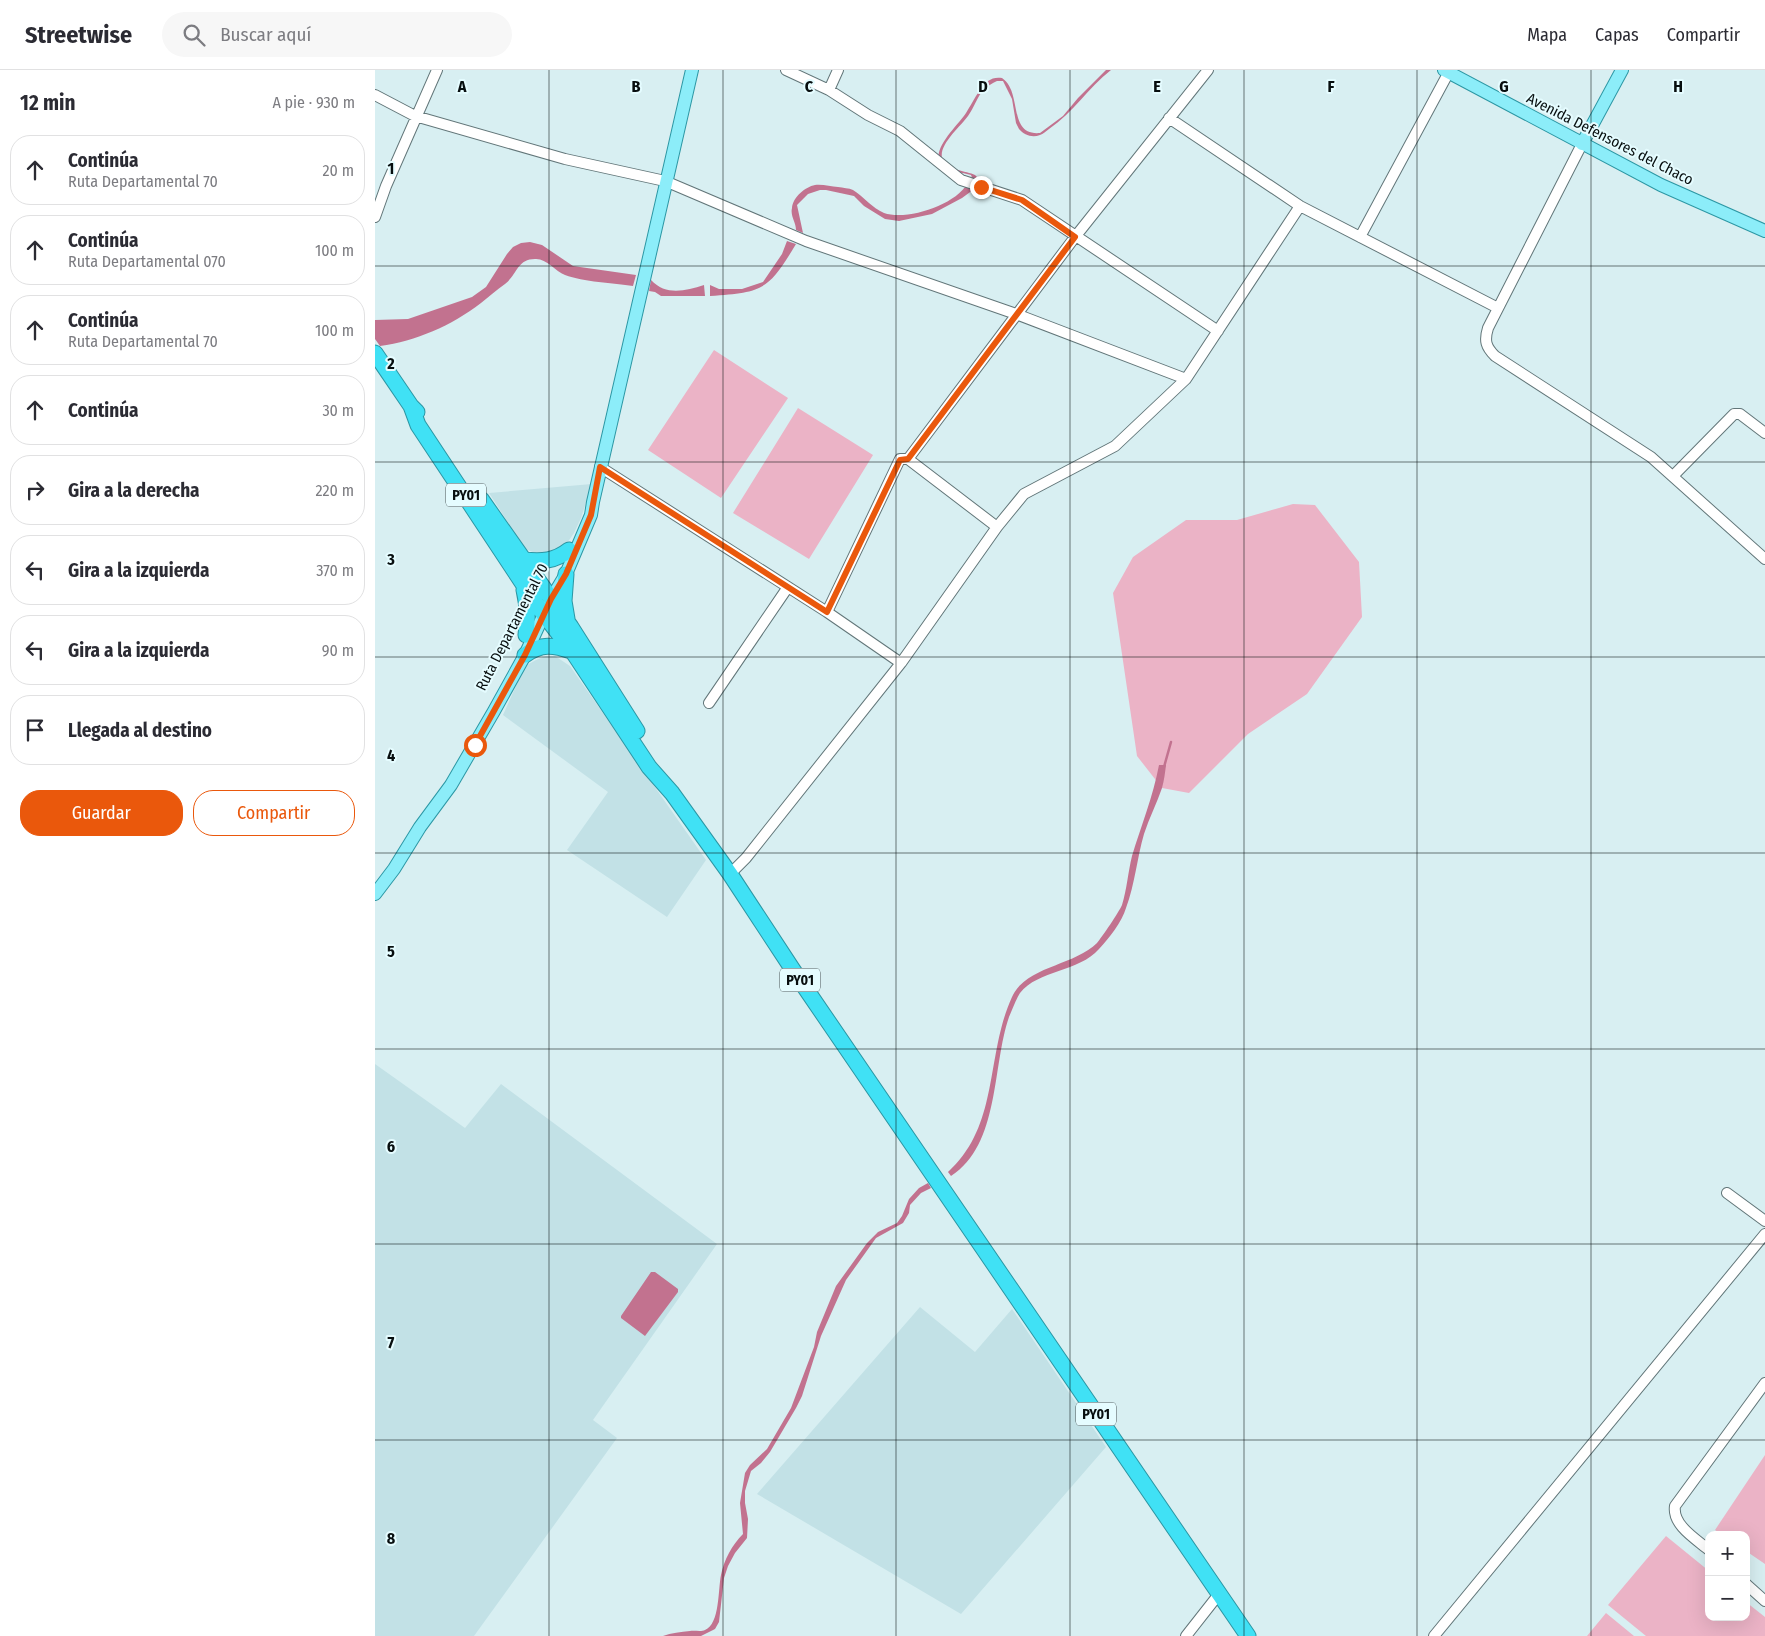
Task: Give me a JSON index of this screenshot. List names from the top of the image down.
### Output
{
  "streets": {
    "highway": ["PY01"],
    "main road": ["Avenida Defensores del Chaco", "Ruta Departamental 70"]
  },
  "crossings": [
    ["PY01", "Ruta Departamental 70"]
  ],
  "page": {
    "header": "Streetwise",
    "search": "Buscar aquí",
    "nav": ["Mapa", "Capas", "Compartir"],
    "heading": ["12 min", "A pie · 930 m"],
    "list": [
      ["Continúa", "Ruta Departamental 70", "20 m"],
      ["Continúa", "Ruta Departamental 070", "100 m"],
      ["Continúa", "Ruta Departamental 70", "100 m"],
      ["Continúa", "30 m"],
      ["Gira a la derecha", "220 m"],
      ["Gira a la izquierda", "370 m"],
      ["Gira a la izquierda", "90 m"],
      "Llegada al destino"
    ],
    "buttons": ["Guardar", "Compartir"],
    "map_buttons": ["+", "−"]
  },
  "grid": {
    "columns": [
      "A",
      "B",
      "C",
      "D",
      "E",
      "F",
      "G",
      "H"
    ],
    "rows": [
      "1",
      "2",
      "3",
      "4",
      "5",
      "6",
      "7",
      "8"
    ]
  }
}
